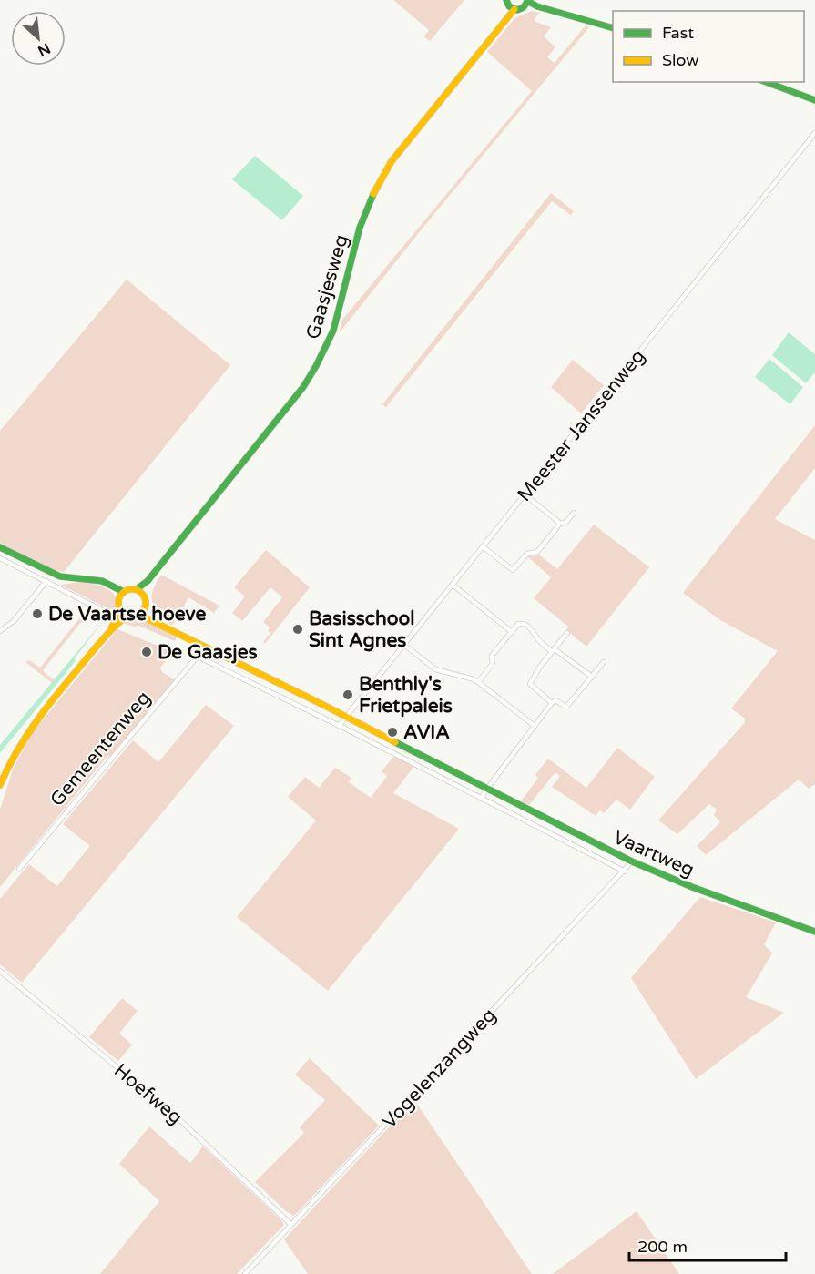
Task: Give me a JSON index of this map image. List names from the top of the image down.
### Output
{
  "streets": {
    "street": [
      "Gaasjesweg",
      "Meester Janssenweg",
      "Gemeentenweg",
      "Vaartweg",
      "Vogelenzangweg",
      "Hoefweg"
    ]
  },
  "crossings": [
    ["Gaasjesweg", "Vaartweg"],
    ["Meester Janssenweg", "Vaartweg"],
    ["Gemeentenweg", "Vaartweg"],
    ["Vaartweg", "Vogelenzangweg"],
    ["Vogelenzangweg", "Hoefweg"]
  ],
  "places": [
    "De Vaartse hoeve",
    "Basisschool Sint Agnes",
    "De Gaasjes",
    "Benthly's Frietpaleis",
    "AVIA"
  ],
  "legend": ["Fast", "Slow"],
  "scale_bar": "200 m",
  "north": "bottom right"
}
